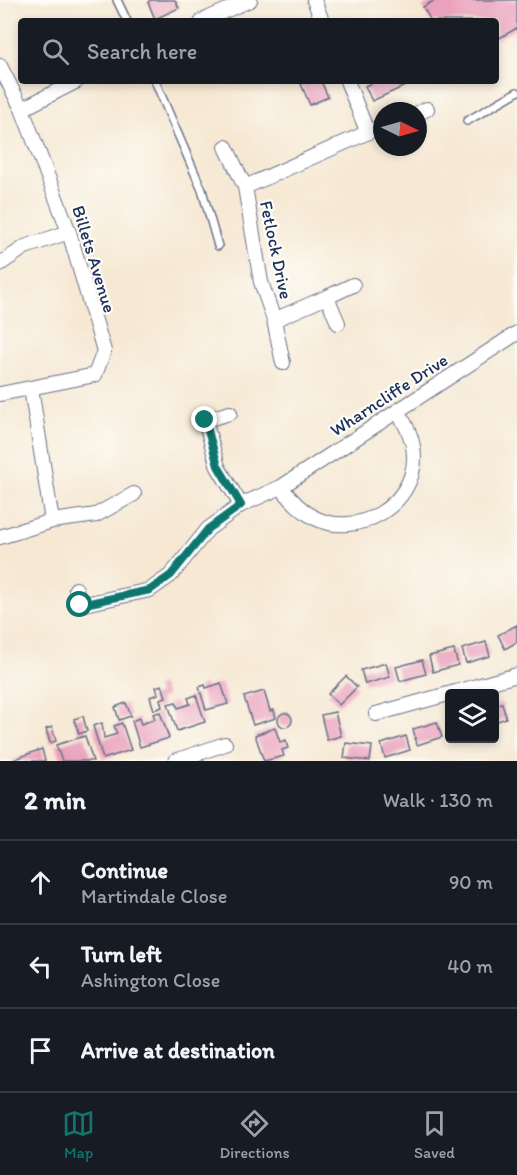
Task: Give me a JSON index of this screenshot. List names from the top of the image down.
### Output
{
  "streets": {
    "street": ["Fetlock Drive", "Billets Avenue", "Wharncliffe Drive"]
  },
  "north": "right",
  "page": {
    "search": "Search here",
    "heading": ["2 min", "Walk · 130 m"],
    "list": [
      ["Continue", "Martindale Close", "90 m"],
      ["Turn left", "Ashington Close", "40 m"],
      "Arrive at destination"
    ],
    "nav": ["Map", "Directions", "Saved"]
  }
}
